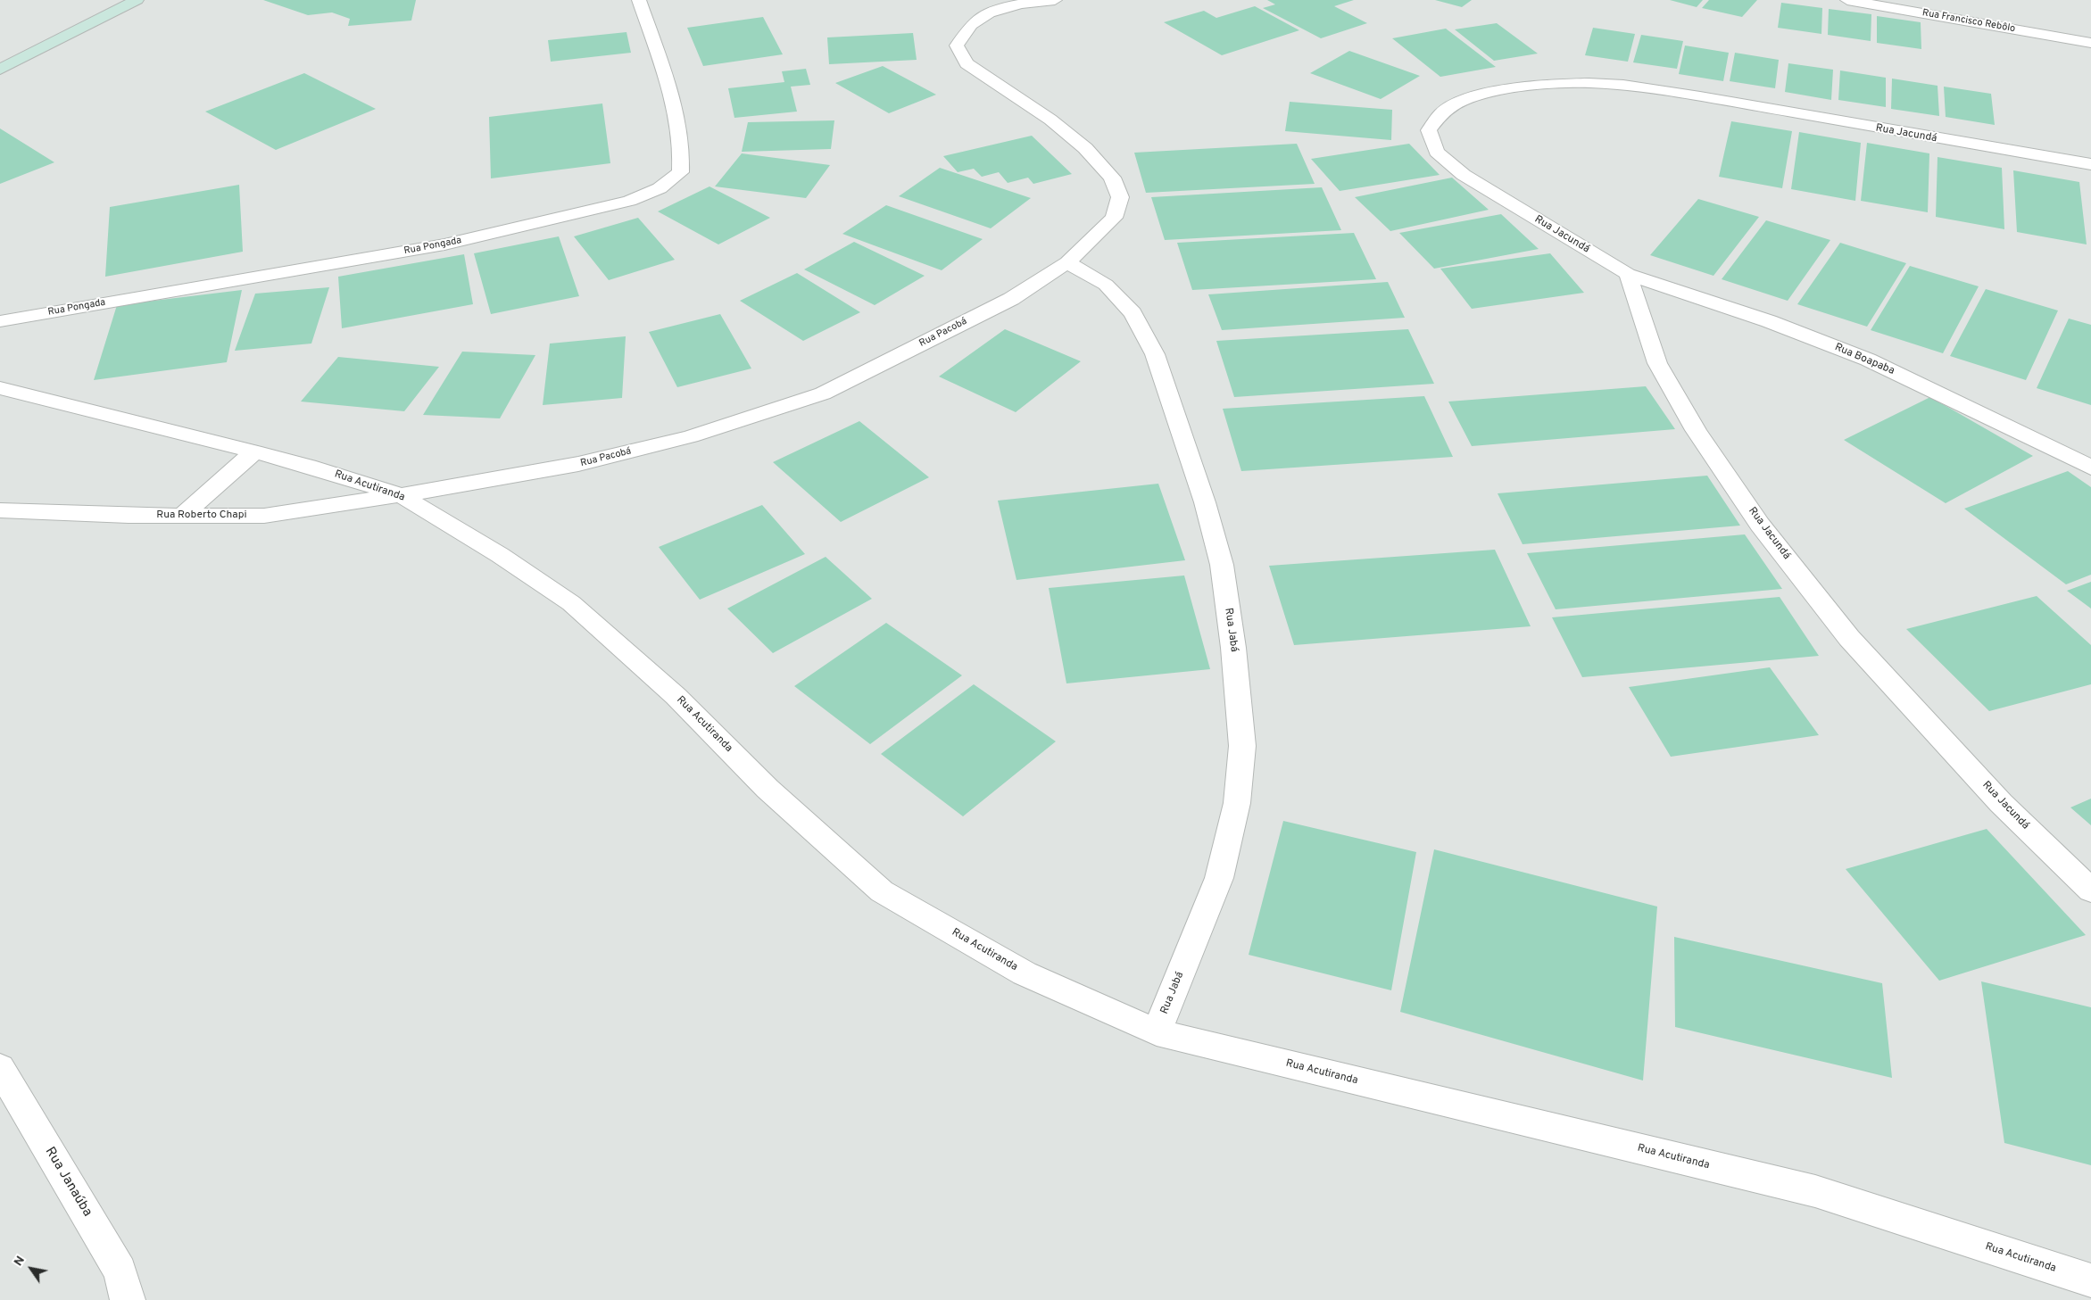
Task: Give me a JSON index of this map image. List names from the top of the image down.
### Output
{
  "streets": {
    "street": [
      "Rua Francisco Rebôlo",
      "Rua Jacundá",
      "Rua Pongada",
      "Rua Pacobá",
      "Rua Boapaba",
      "Rua Acutiranda",
      "Rua Roberto Chapi",
      "Rua Jabá",
      "Rua Janaúba"
    ]
  },
  "crossings": [
    ["Rua Jacundá", "Rua Boapaba"],
    ["Rua Pacobá", "Rua Acutiranda"],
    ["Rua Pacobá", "Rua Roberto Chapi"],
    ["Rua Pacobá", "Rua Jabá"],
    ["Rua Acutiranda", "Rua Roberto Chapi"],
    ["Rua Acutiranda", "Rua Jabá"]
  ],
  "north": "top left"
}
